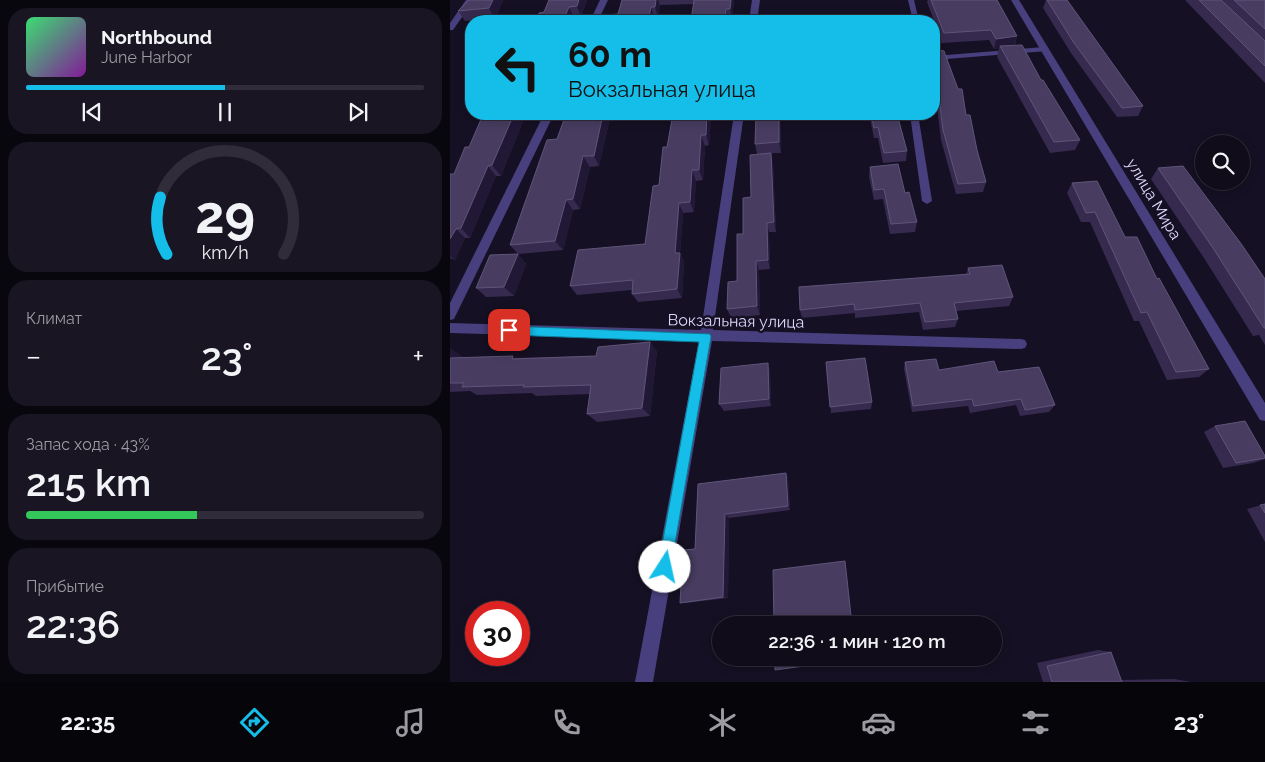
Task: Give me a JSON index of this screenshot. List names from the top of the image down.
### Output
{
  "streets": {
    "street": ["улица Мира", "Вокзальная улица"]
  },
  "page": {
    "turn": ["60 m", "Вокзальная улица"],
    "song": ["Northbound", "June Harbor"],
    "tile": [
      "Климат",
      ["Запас хода · 43%", "215 km"],
      ["Прибытие", "22:36"]
    ],
    "heat": ["−", "23°", "+"],
    "limit": "30",
    "trip": "22:36 · 1 мин · 120 m",
    "tabs": ["22:35", "23°"],
    "gauge": ["29", "km/h"]
  }
}
